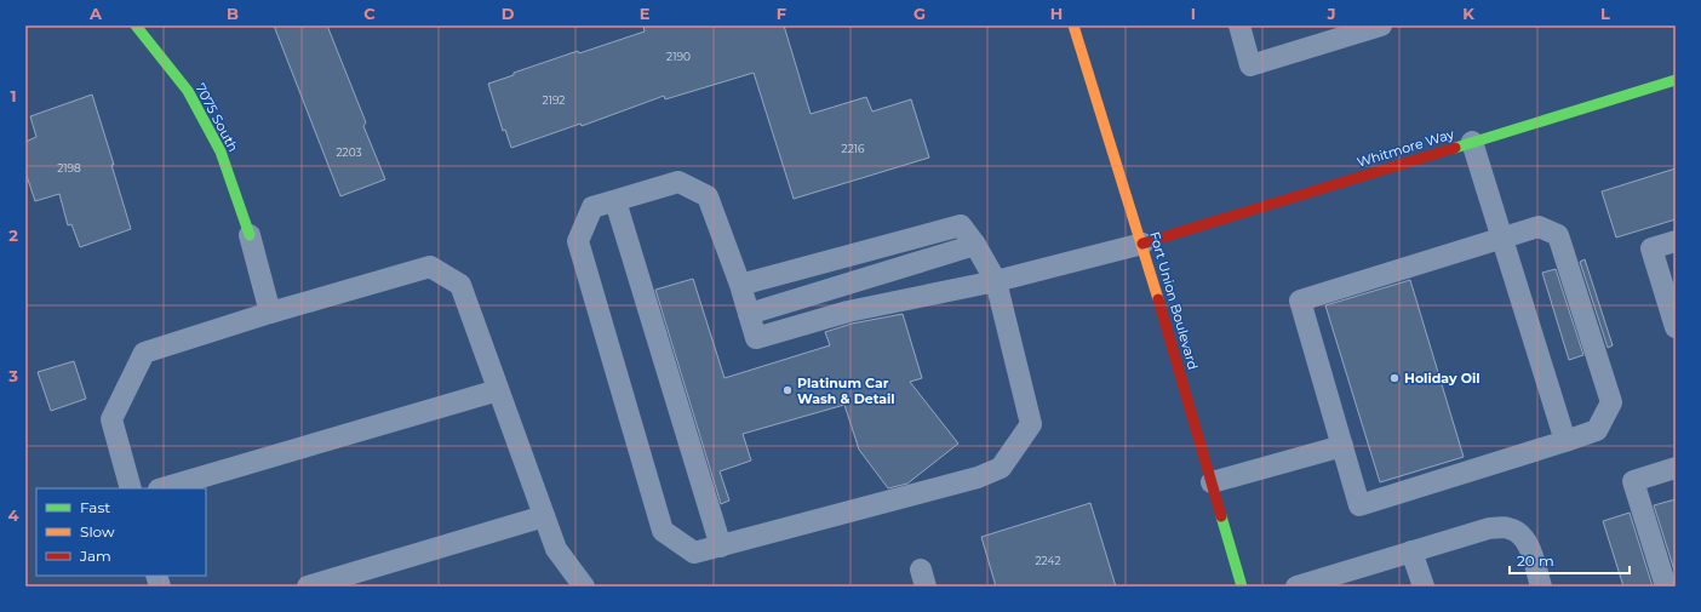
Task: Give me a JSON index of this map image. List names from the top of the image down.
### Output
{
  "streets": {
    "street": ["7075 South", "Whitmore Way", "Fort Union Boulevard"]
  },
  "crossings": [
    ["Whitmore Way", "Fort Union Boulevard"]
  ],
  "places": ["Holiday Oil", "Platinum Car Wash & Detail"],
  "house_numbers": [
    "2190",
    "2192",
    "2216",
    "2203",
    "2198",
    "2242"
  ],
  "legend": ["Fast", "Slow", "Jam"],
  "scale_bar": "20 m",
  "grid": {
    "columns": [
      "A",
      "B",
      "C",
      "D",
      "E",
      "F",
      "G",
      "H",
      "I",
      "J",
      "K",
      "L"
    ],
    "rows": [
      "1",
      "2",
      "3",
      "4"
    ]
  }
}
